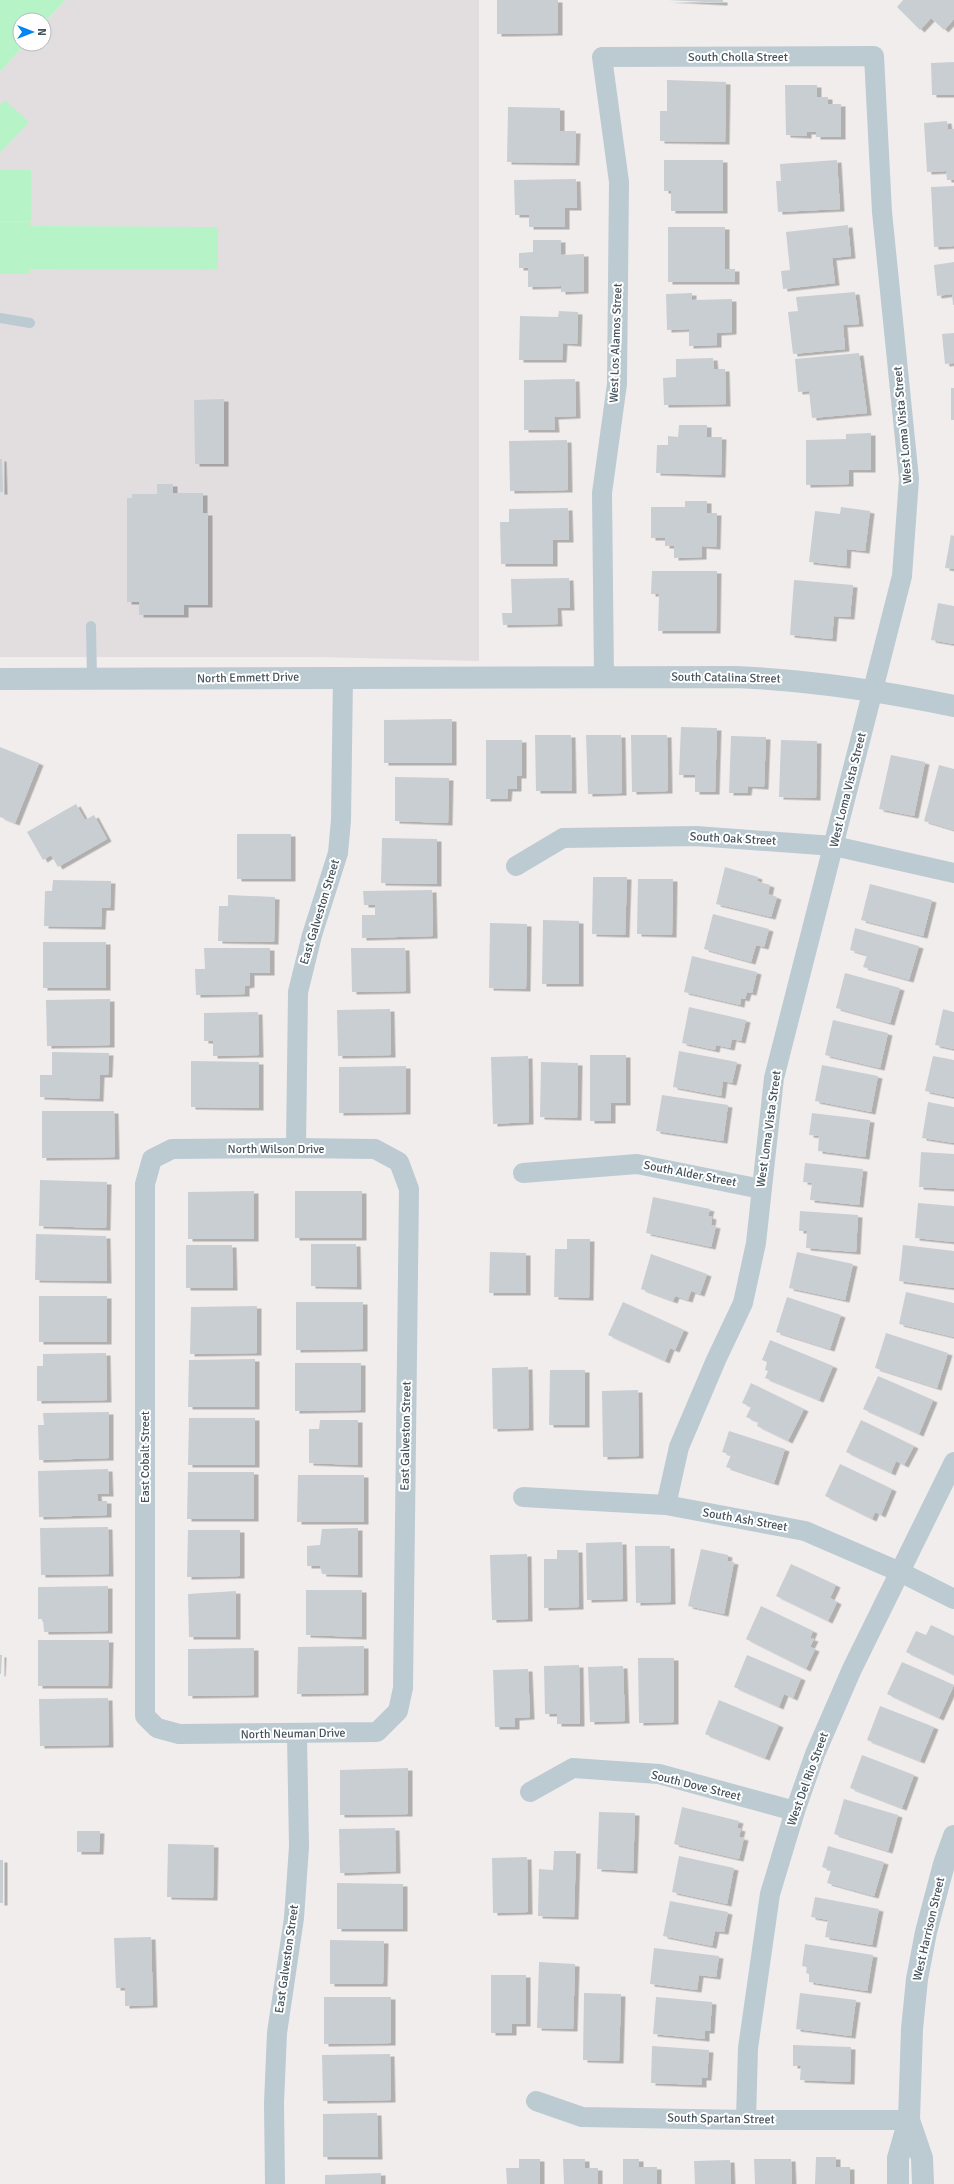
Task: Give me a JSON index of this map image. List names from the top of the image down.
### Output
{
  "streets": {
    "street": [
      "South Cholla Street",
      "West Los Alamos Street",
      "West Loma Vista Street",
      "North Emmett Drive",
      "South Catalina Street",
      "South Oak Street",
      "East Galveston Street",
      "North Wilson Drive",
      "South Alder Street",
      "East Cobalt Street",
      "South Ash Street",
      "North Neuman Drive",
      "West Del Rio Street",
      "South Dove Street",
      "West Harrison Street",
      "South Spartan Street"
    ]
  },
  "crossings": [
    ["South Cholla Street", "West Los Alamos Street"],
    ["South Cholla Street", "West Loma Vista Street"],
    ["West Los Alamos Street", "South Catalina Street"],
    ["West Loma Vista Street", "South Catalina Street"],
    ["West Loma Vista Street", "South Oak Street"],
    ["West Loma Vista Street", "South Alder Street"],
    ["West Loma Vista Street", "South Ash Street"],
    ["North Emmett Drive", "South Catalina Street"],
    ["North Emmett Drive", "East Galveston Street"],
    ["East Galveston Street", "North Wilson Drive"],
    ["East Galveston Street", "North Neuman Drive"],
    ["North Wilson Drive", "East Cobalt Street"],
    ["East Cobalt Street", "North Neuman Drive"],
    ["South Ash Street", "West Del Rio Street"],
    ["West Del Rio Street", "South Dove Street"],
    ["West Del Rio Street", "South Spartan Street"],
    ["West Harrison Street", "South Spartan Street"]
  ],
  "north": "right"
}
